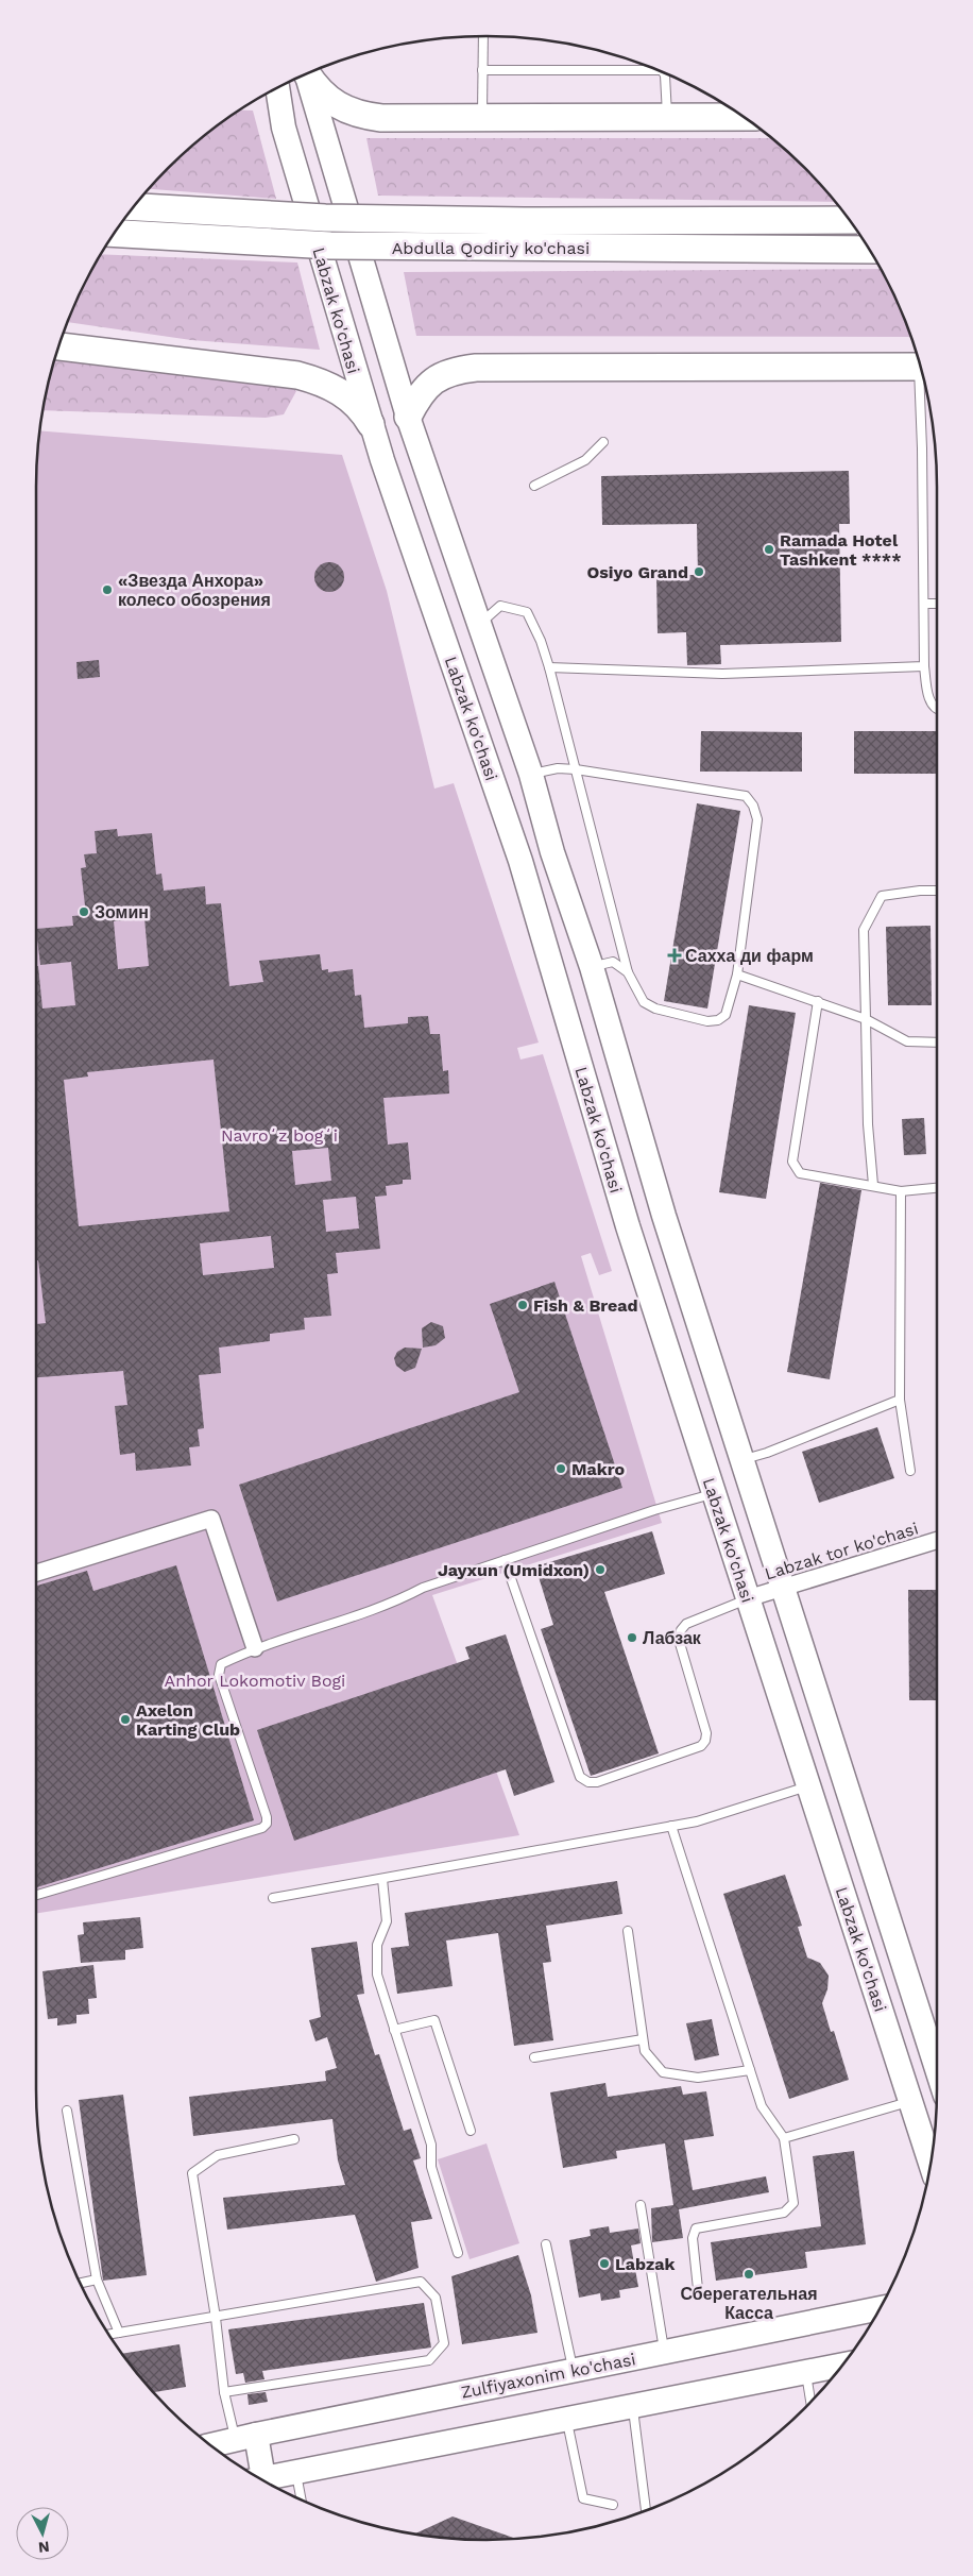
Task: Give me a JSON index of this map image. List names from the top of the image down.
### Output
{
  "streets": {
    "main road": ["Abdulla Qodiriy ko'chasi", "Labzak ko'chasi", "Zulfiyaxonim ko'chasi"],
    "street": ["Labzak tor ko'chasi"]
  },
  "crossings": [
    ["Labzak ko'chasi", "Labzak tor ko'chasi"]
  ],
  "parks": ["Navroʻz bogʻi", "Anhor Lokomotiv Bogi"],
  "places": {
    "other": [
      "Ramada Hotel Tashkent ****",
      "Osiyo Grand",
      "«Звезда Анхора» колесо обозрения",
      "Зомин",
      "Fish & Bread",
      "Makro",
      "Jayxun (Umidxon)",
      "Лабзак",
      "Axelon Karting Club",
      "Labzak",
      "Сберегательная Касса"
    ],
    "health": ["Сахха ди фарм"]
  },
  "north": "bottom"
}
